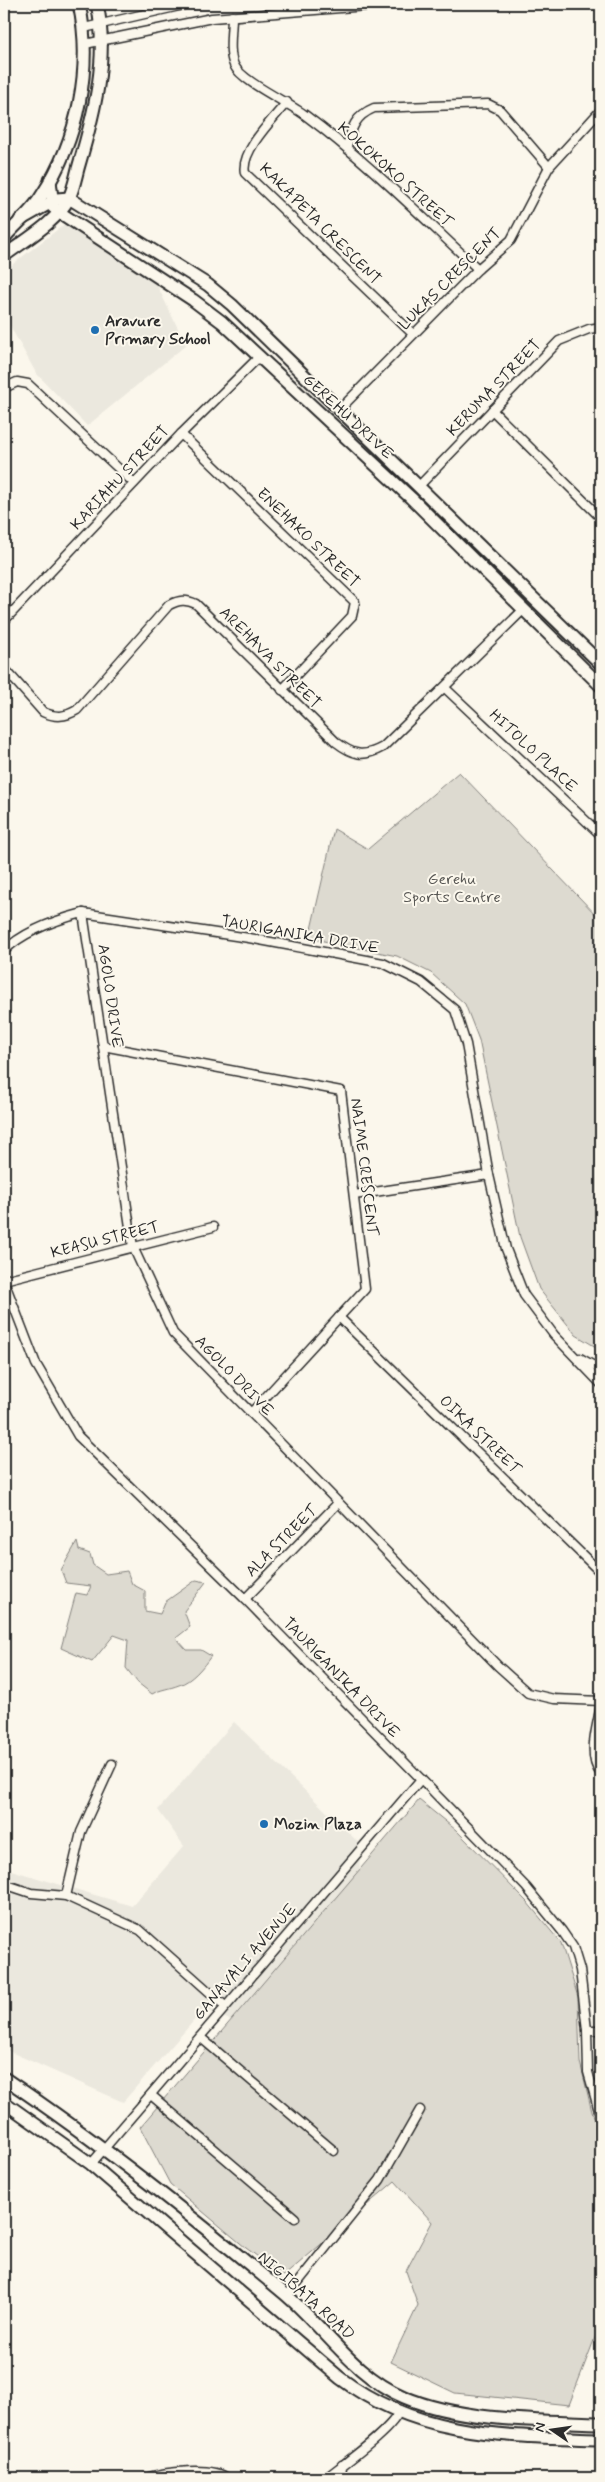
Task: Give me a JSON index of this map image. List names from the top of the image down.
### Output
{
  "streets": {
    "street": [
      "KOKOKOKO STREET",
      "KAKAPETA CRESCENT",
      "LUKAS CRESCENT",
      "KERUMA STREET",
      "GEREHU DRIVE",
      "KARIAHU STREET",
      "ENEHAKO STREET",
      "AREHAVA STREET",
      "HITOLO PLACE",
      "TAURIGANIKA DRIVE",
      "AGOLO DRIVE",
      "NAIME CRESCENT",
      "KEASU STREET",
      "OIKA STREET",
      "ALA STREET",
      "GANAVALI AVENUE",
      "NIGIBATA ROAD"
    ]
  },
  "crossings": [
    ["KOKOKOKO STREET", "KAKAPETA CRESCENT"],
    ["KOKOKOKO STREET", "LUKAS CRESCENT"],
    ["KAKAPETA CRESCENT", "LUKAS CRESCENT"],
    ["LUKAS CRESCENT", "GEREHU DRIVE"],
    ["KERUMA STREET", "GEREHU DRIVE"],
    ["GEREHU DRIVE", "KARIAHU STREET"],
    ["GEREHU DRIVE", "AREHAVA STREET"],
    ["KARIAHU STREET", "ENEHAKO STREET"],
    ["ENEHAKO STREET", "AREHAVA STREET"],
    ["AREHAVA STREET", "HITOLO PLACE"],
    ["TAURIGANIKA DRIVE", "AGOLO DRIVE"],
    ["TAURIGANIKA DRIVE", "KEASU STREET"],
    ["TAURIGANIKA DRIVE", "ALA STREET"],
    ["TAURIGANIKA DRIVE", "GANAVALI AVENUE"],
    ["AGOLO DRIVE", "NAIME CRESCENT"],
    ["AGOLO DRIVE", "KEASU STREET"],
    ["AGOLO DRIVE", "ALA STREET"],
    ["NAIME CRESCENT", "OIKA STREET"],
    ["GANAVALI AVENUE", "NIGIBATA ROAD"]
  ],
  "parks": ["Gerehu Sports Centre"],
  "places": ["Aravure Primary School", "Mozin Plaza"],
  "north": "left"
}
